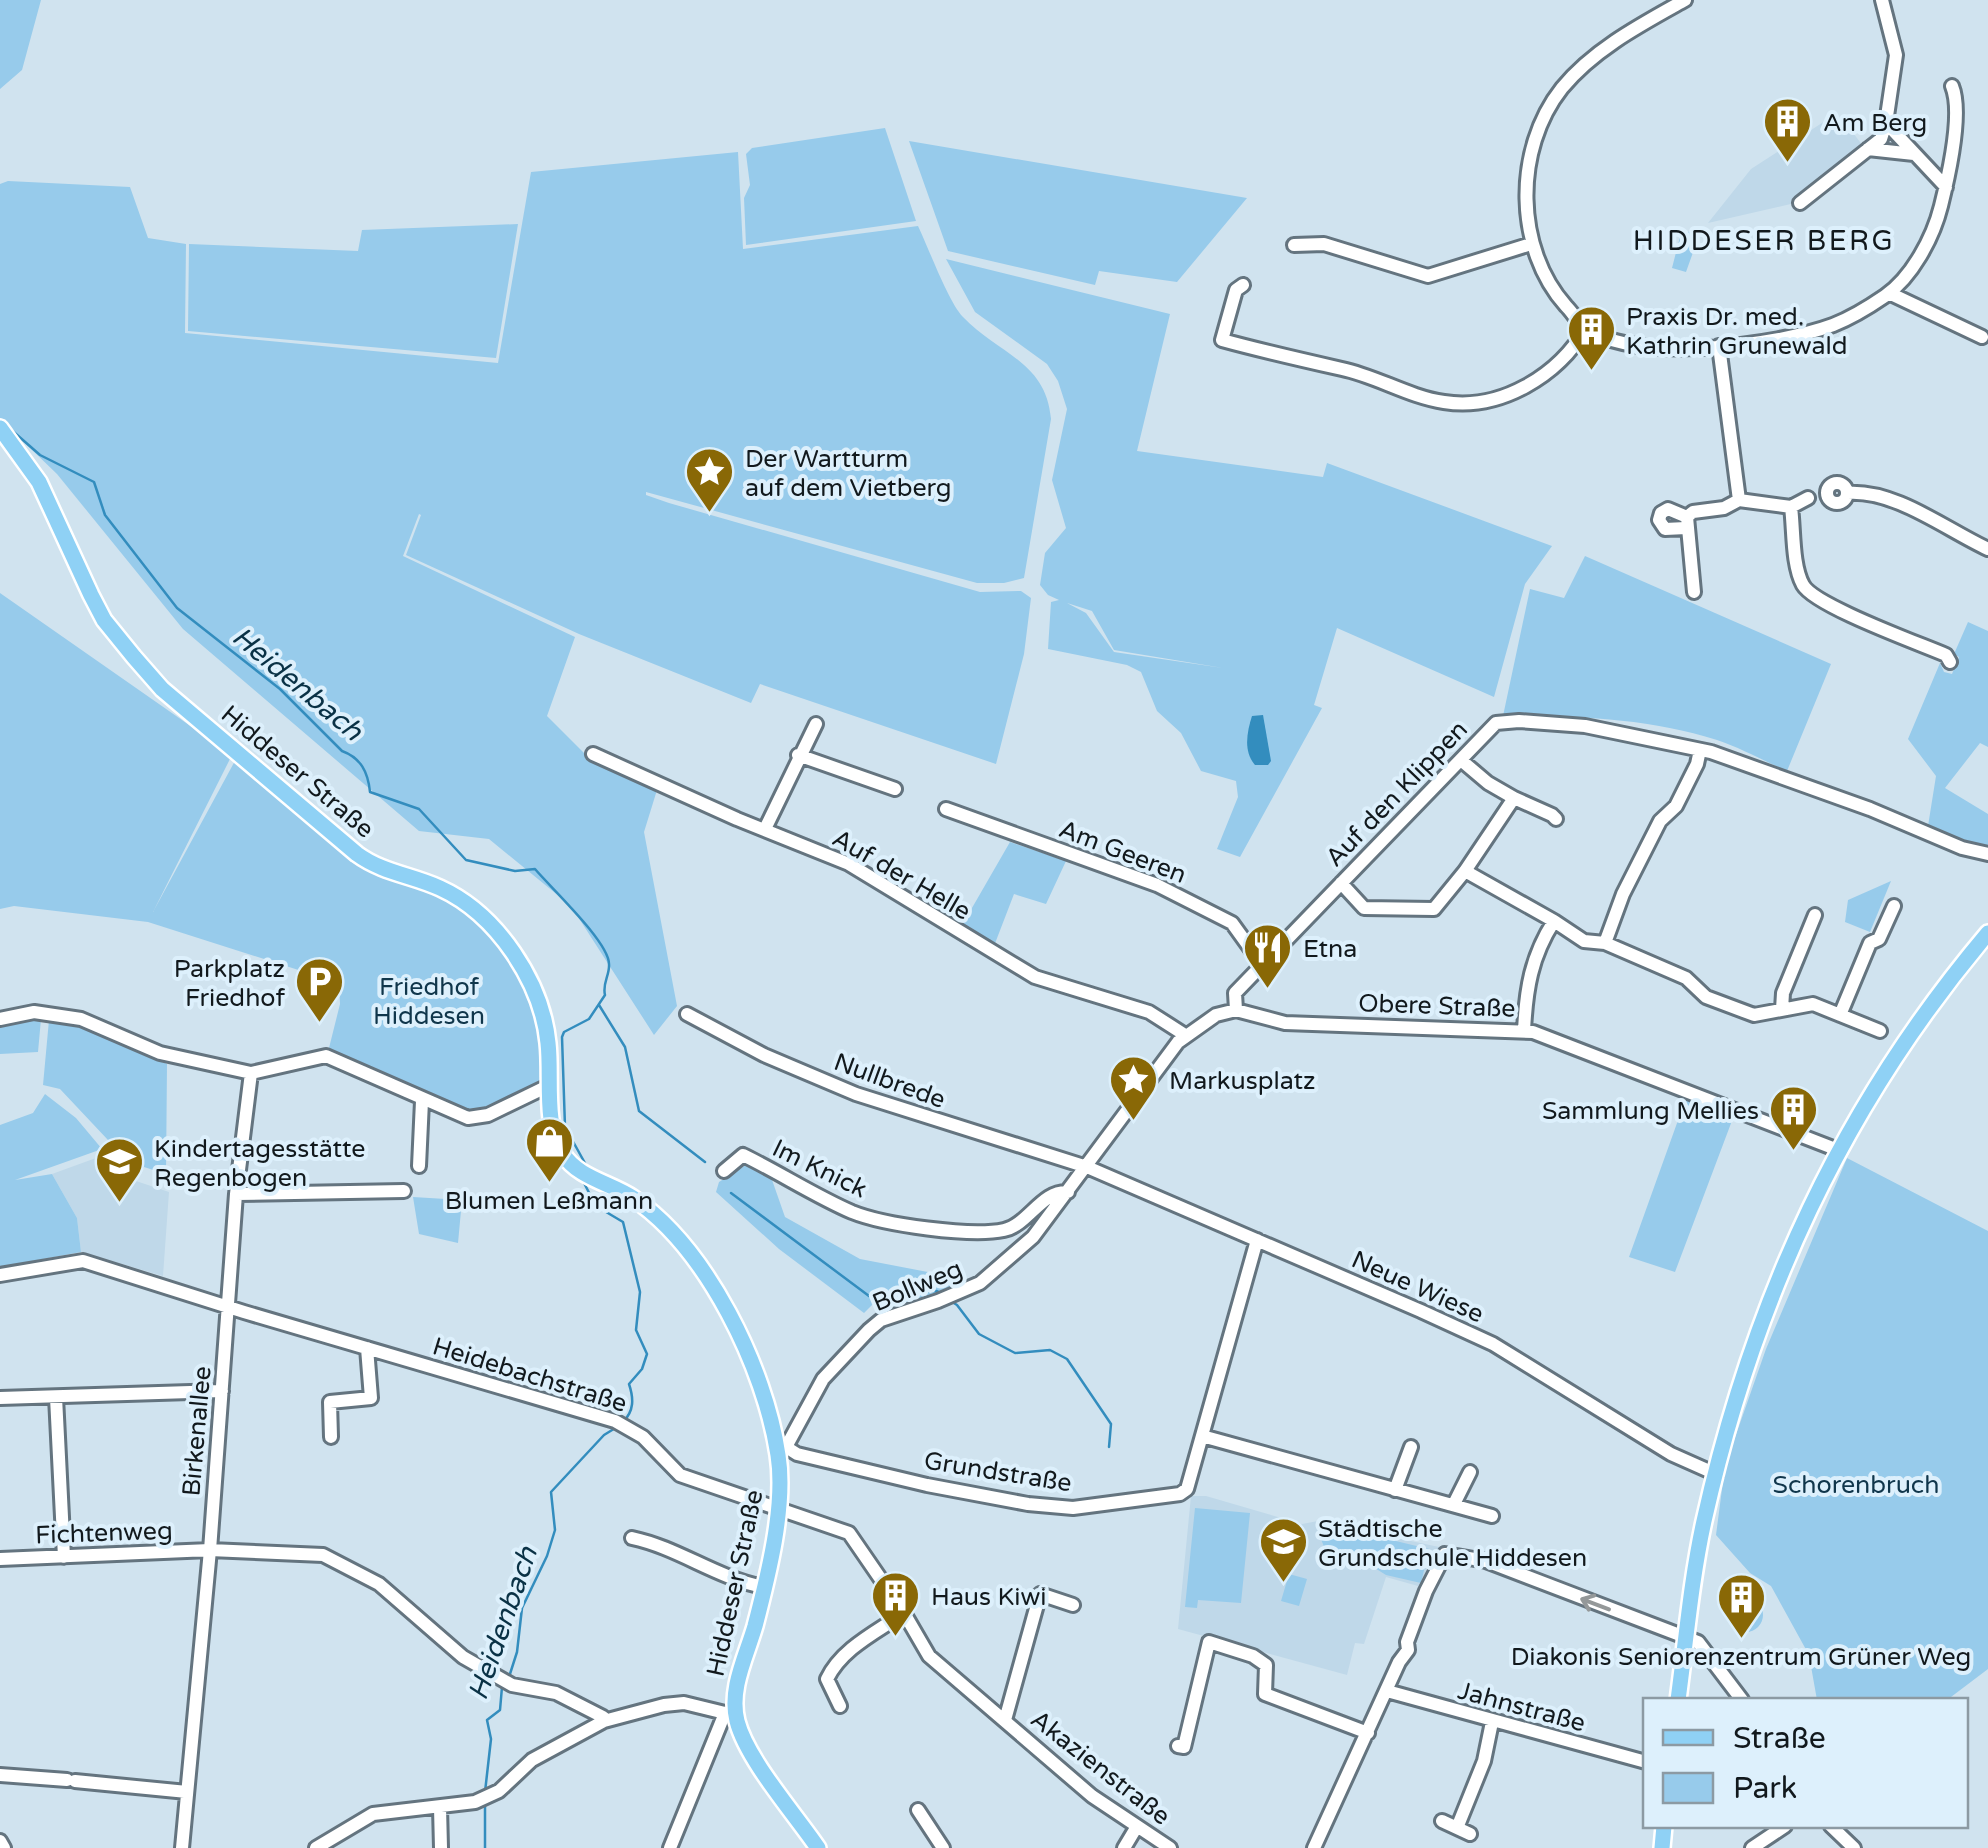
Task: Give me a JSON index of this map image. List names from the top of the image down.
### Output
{
  "streets": {
    "main road": ["Hiddeser Straße"],
    "street": [
      "Auf den Klippen",
      "Am Geeren",
      "Auf der Helle",
      "Obere Straße",
      "Nullbrede",
      "Im Knick",
      "Bollweg",
      "Neue Wiese",
      "Heidebachstraße",
      "Birkenallee",
      "Grundstraße",
      "Fichtenweg",
      "Jahnstraße",
      "Akazienstraße"
    ]
  },
  "crossings": [
    ["Hiddeser Straße", "Bollweg"],
    ["Hiddeser Straße", "Heidebachstraße"],
    ["Hiddeser Straße", "Grundstraße"],
    ["Hiddeser Straße", "Akazienstraße"],
    ["Auf den Klippen", "Am Geeren"],
    ["Auf den Klippen", "Obere Straße"],
    ["Nullbrede", "Bollweg"],
    ["Nullbrede", "Neue Wiese"],
    ["Im Knick", "Bollweg"],
    ["Bollweg", "Neue Wiese"],
    ["Bollweg", "Grundstraße"],
    ["Neue Wiese", "Grundstraße"],
    ["Heidebachstraße", "Birkenallee"],
    ["Heidebachstraße", "Akazienstraße"],
    ["Birkenallee", "Fichtenweg"]
  ],
  "districts": ["HIDDESER BERG"],
  "water": ["Heidenbach"],
  "parks": ["Friedhof Hiddesen", "Schorenbruch"],
  "places": {
    "building": [
      "Am Berg",
      "Praxis Dr. med. Kathrin Grunewald",
      "Sammlung Mellies",
      "Haus Kiwi",
      "Diakonis Seniorenzentrum Grüner Weg"
    ],
    "place": ["Der Wartturm auf dem Vietberg", "Markusplatz"],
    "restaurant": ["Etna"],
    "parking": ["Parkplatz Friedhof"],
    "shop": ["Blumen Leßmann"],
    "school or university": ["Kindertagesstätte Regenbogen", "Städtische Grundschule Hiddesen"]
  },
  "legend": ["Straße", "Park"]
}
